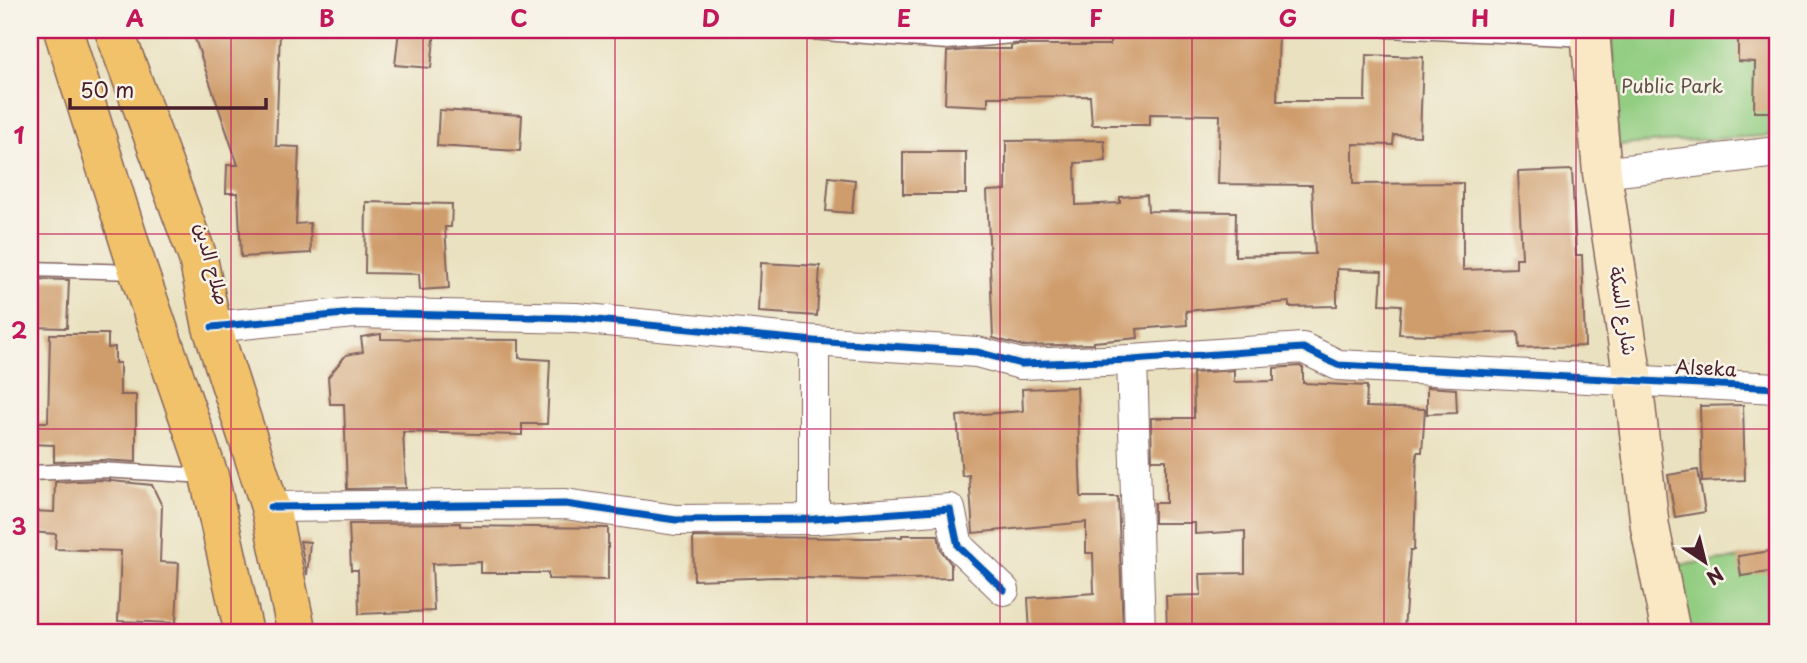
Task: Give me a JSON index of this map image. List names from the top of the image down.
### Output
{
  "streets": {
    "highway": ["صلاح الدين"],
    "main road": ["شارع السكة"],
    "street": ["Alseka"]
  },
  "crossings": [
    ["صلاح الدين", "Alseka"],
    ["شارع السكة", "Alseka"]
  ],
  "parks": ["Public Park"],
  "scale_bar": "50 m",
  "north": "bottom right",
  "grid": {
    "columns": [
      "A",
      "B",
      "C",
      "D",
      "E",
      "F",
      "G",
      "H",
      "I"
    ],
    "rows": ["1", "2", "3"]
  }
}
